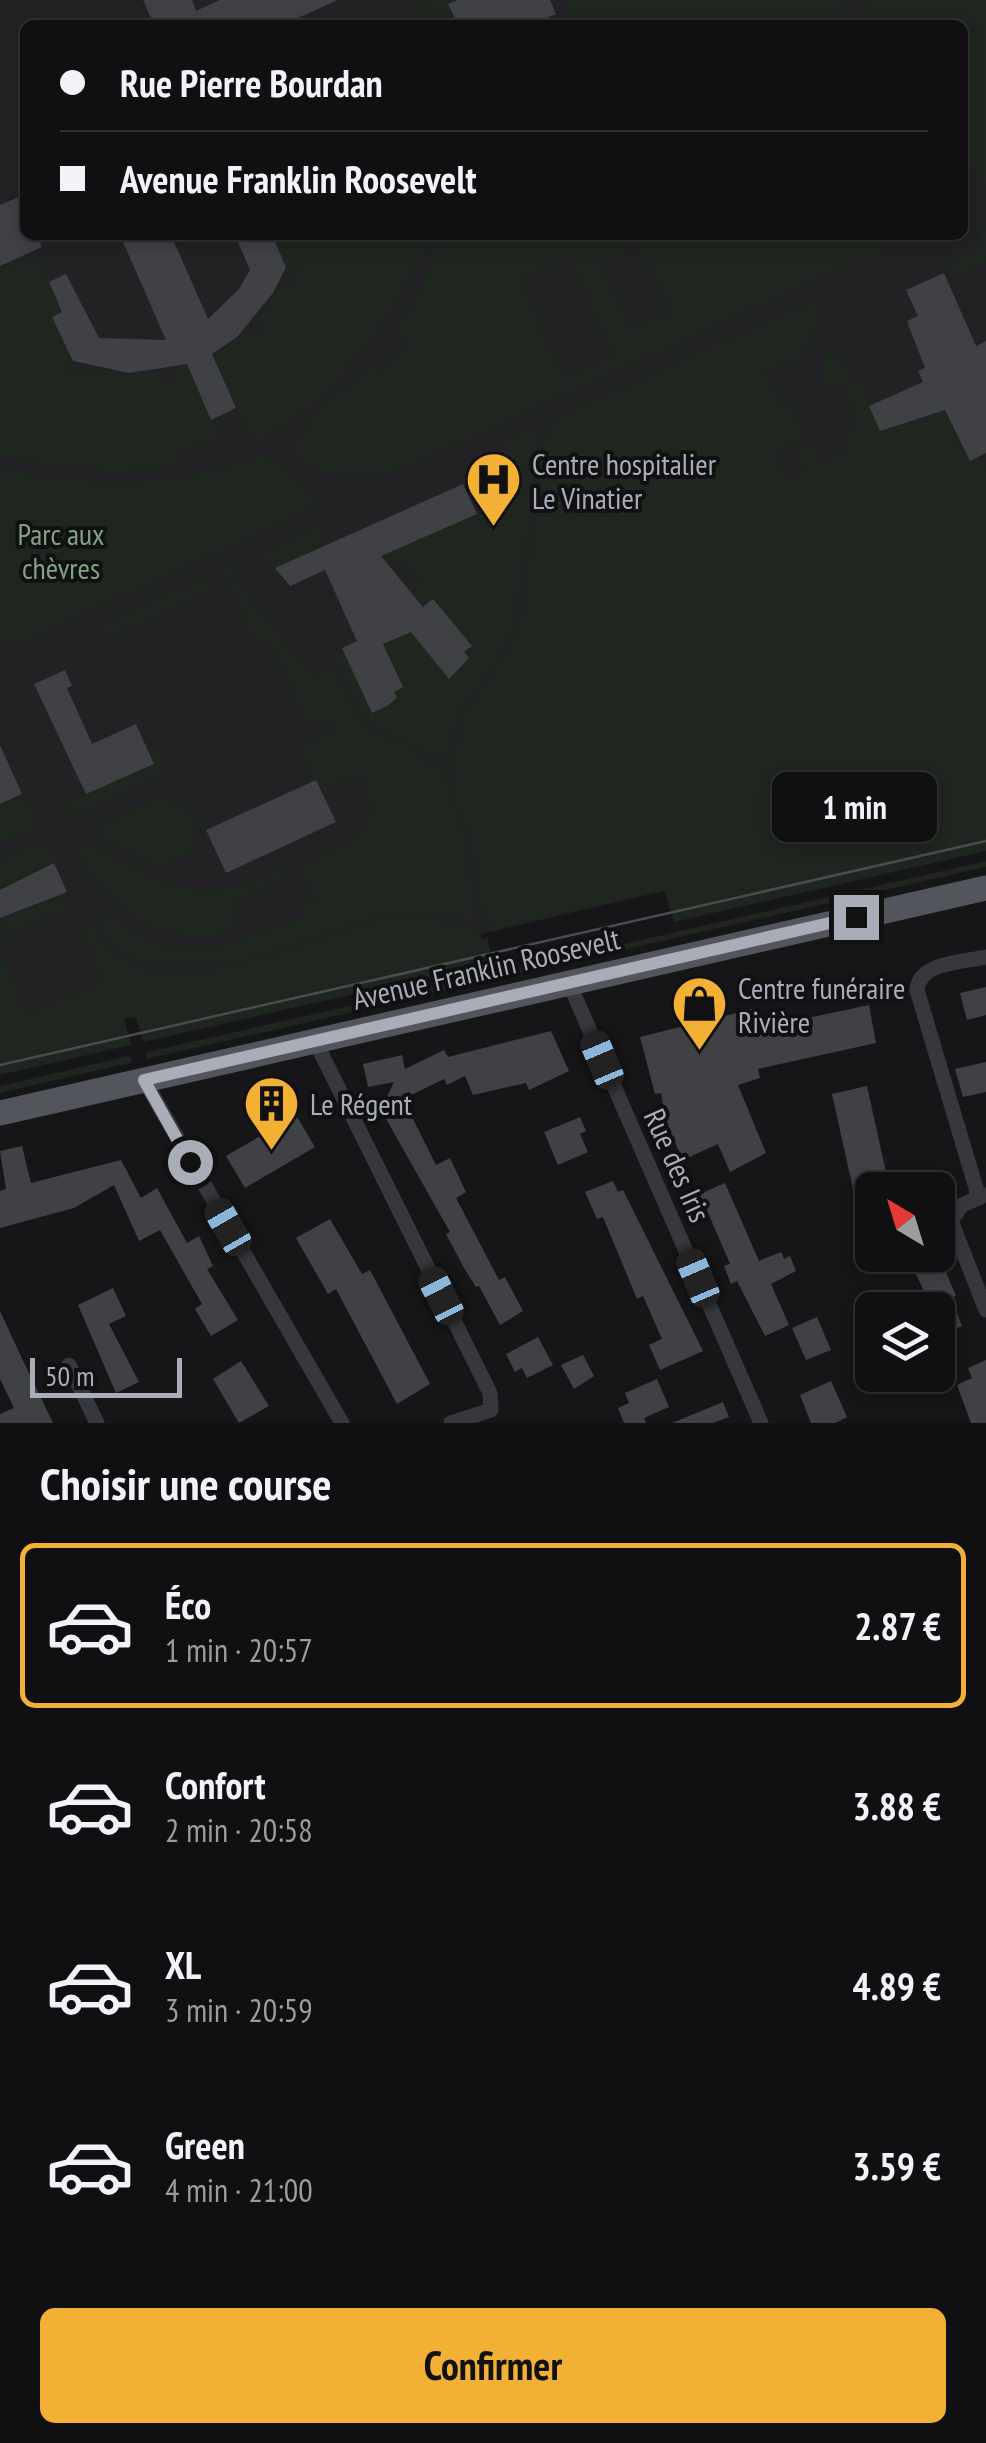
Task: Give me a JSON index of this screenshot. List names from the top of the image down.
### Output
{
  "streets": {
    "main road": ["Avenue Franklin Roosevelt"],
    "street": ["Rue des Iris"]
  },
  "crossings": [
    ["Avenue Franklin Roosevelt", "Rue des Iris"]
  ],
  "parks": ["Parc aux chèvres"],
  "places": {
    "hospital": ["Centre hospitalier Le Vinatier"],
    "shop": ["Centre funéraire Rivière"],
    "building": ["Le Régent"]
  },
  "scale_bar": "50 m",
  "north": "top left",
  "page": {
    "banner": ["Rue Pierre Bourdan", "Avenue Franklin Roosevelt"],
    "bubble": "1 min",
    "scale": "50 m",
    "heading": "Choisir une course",
    "list": [
      {
        "name": "Éco",
        "note": "1 min · 20:57",
        "value": "2.87 €"
      },
      {
        "name": "Confort",
        "note": "2 min · 20:58",
        "value": "3.88 €"
      },
      {
        "name": "XL",
        "note": "3 min · 20:59",
        "value": "4.89 €"
      },
      {
        "name": "Green",
        "note": "4 min · 21:00",
        "value": "3.59 €"
      }
    ],
    "buttons": "Confirmer"
  }
}
